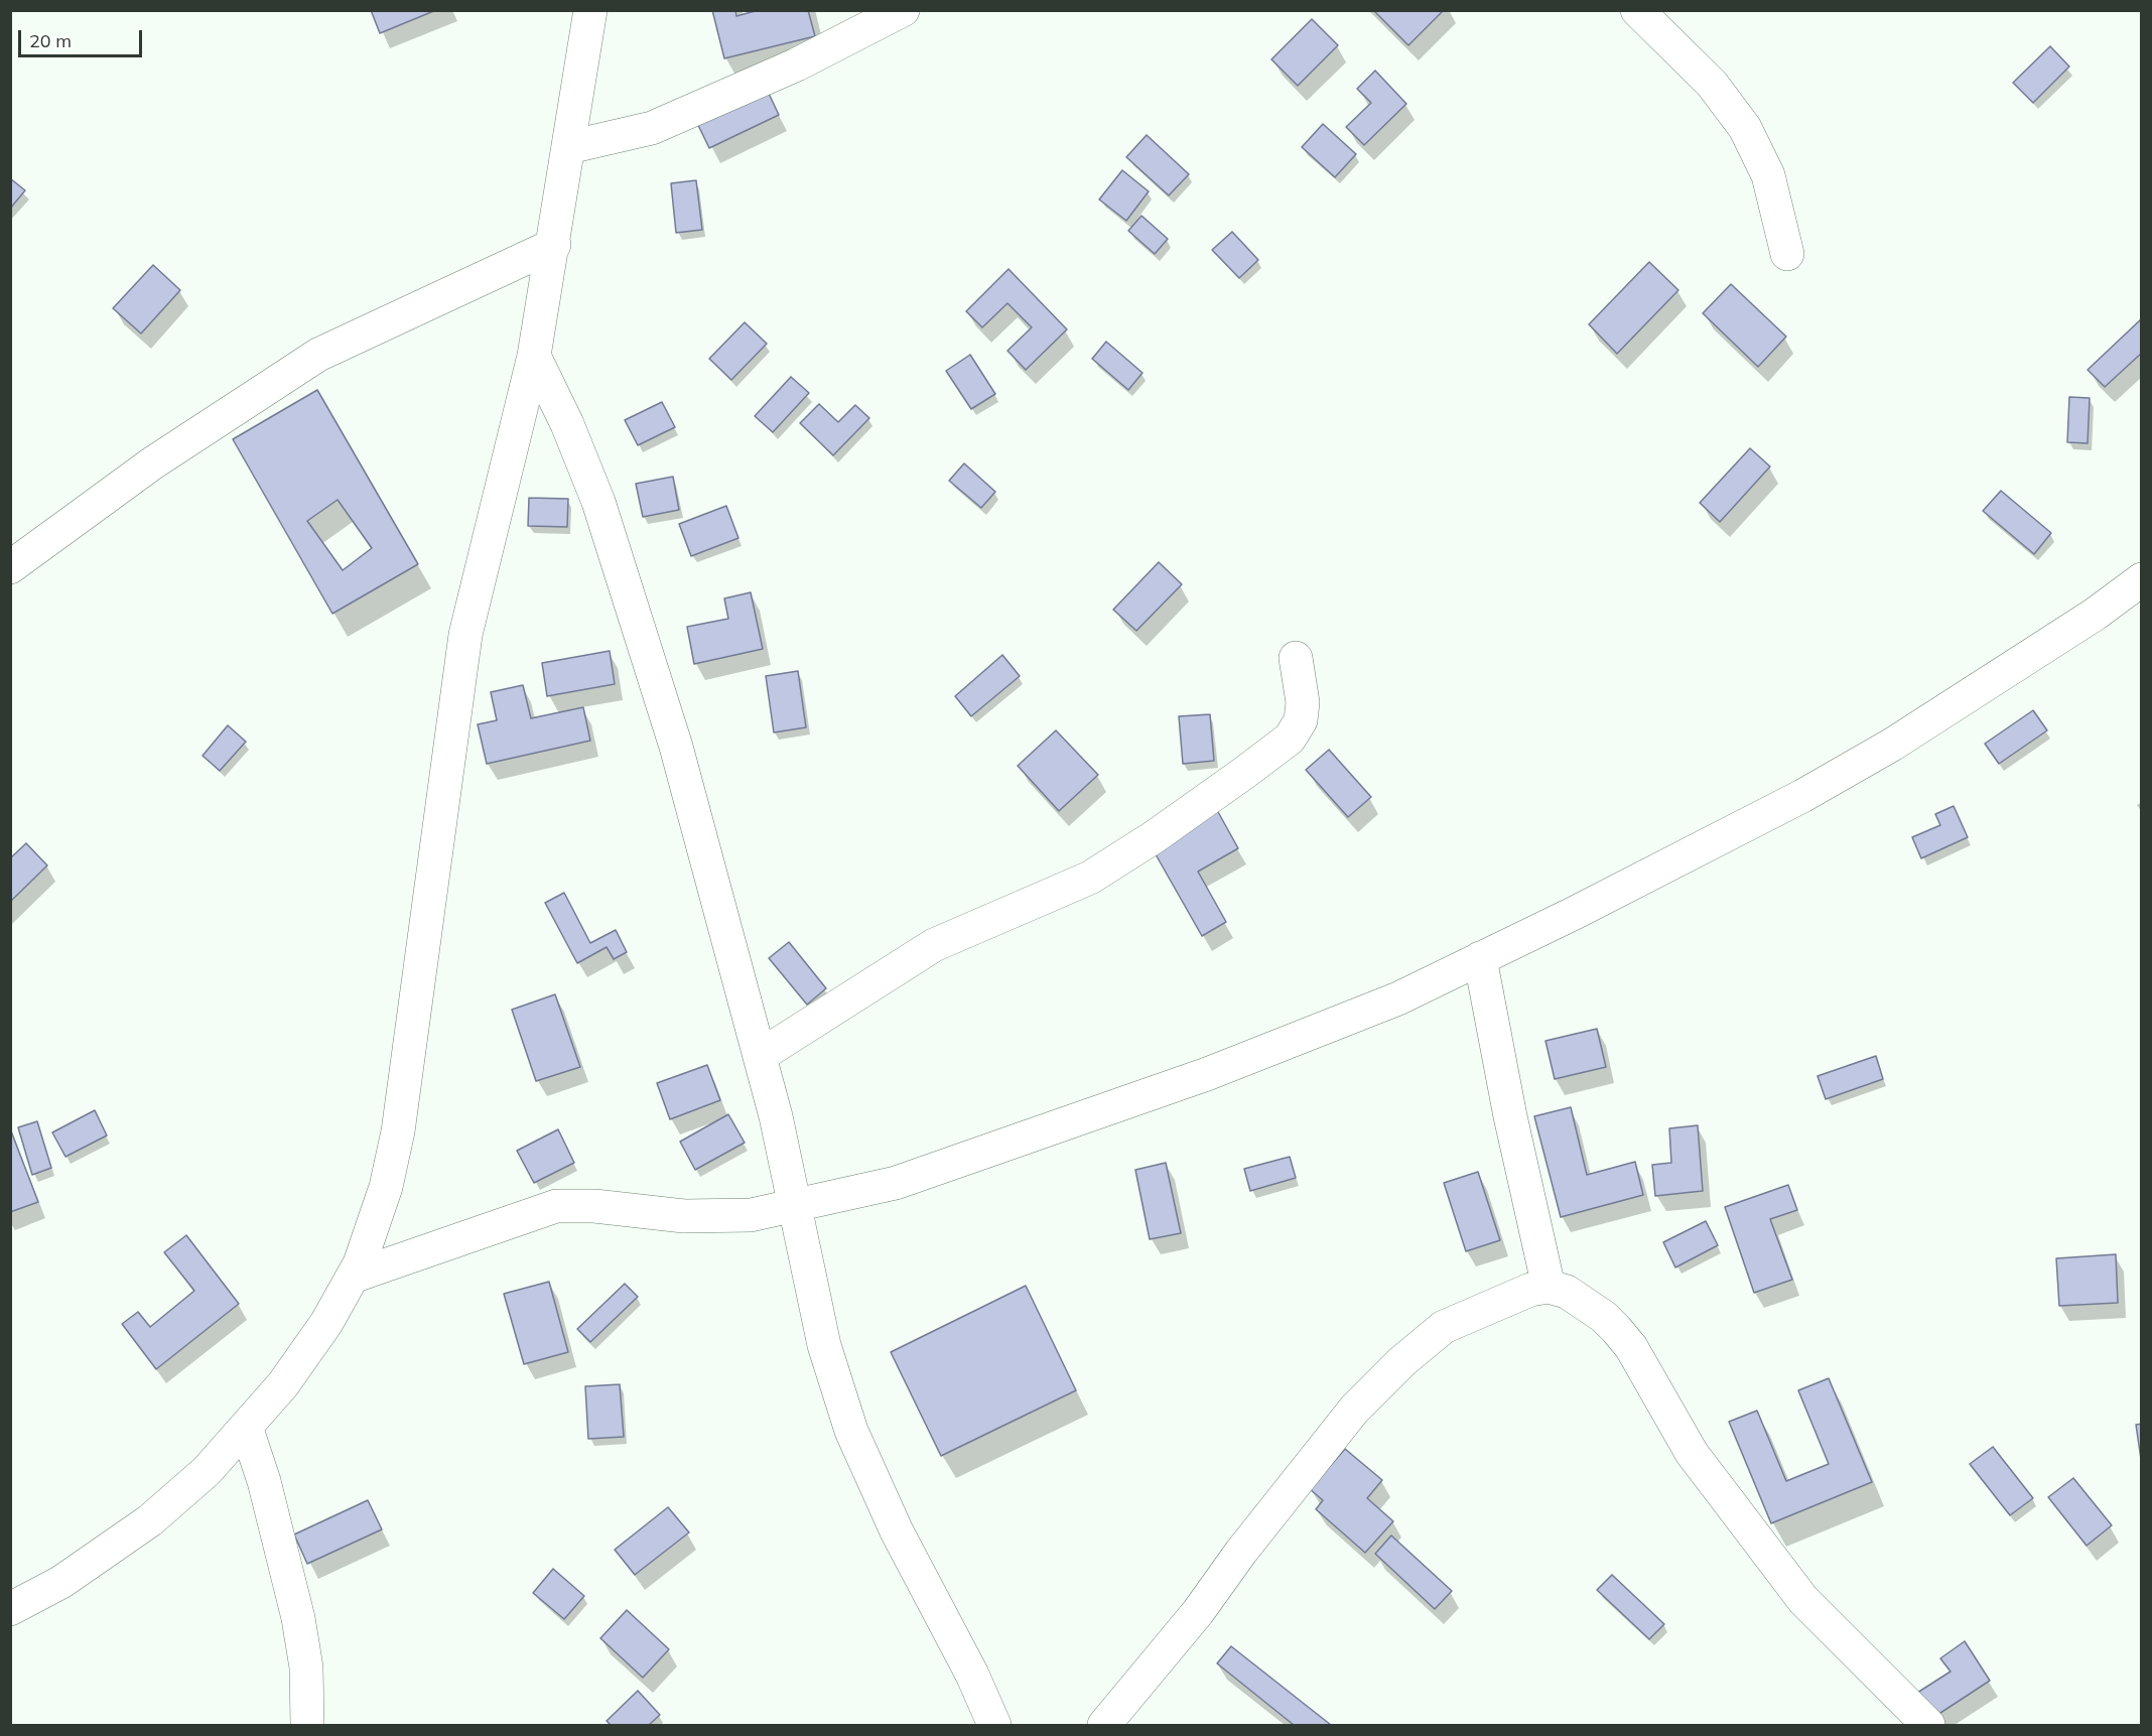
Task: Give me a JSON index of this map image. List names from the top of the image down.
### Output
{
  "scale_bar": "20 m"
}
